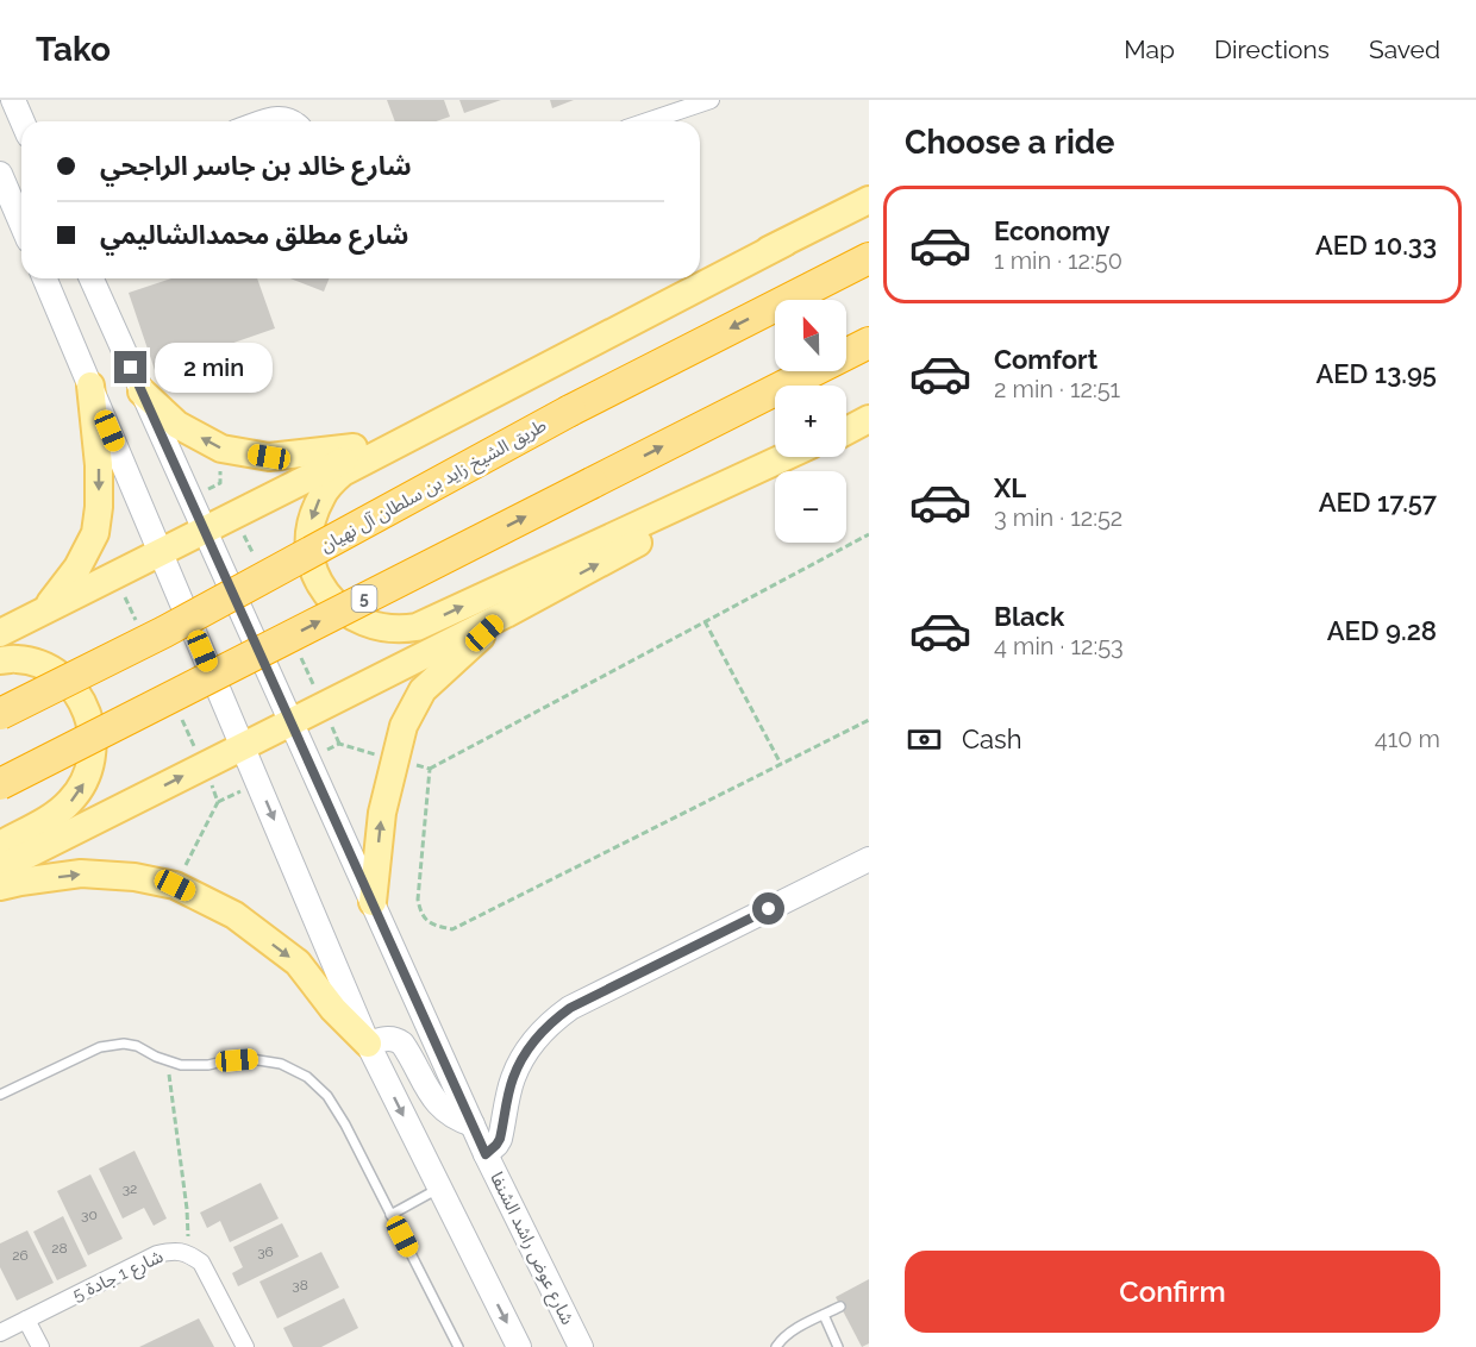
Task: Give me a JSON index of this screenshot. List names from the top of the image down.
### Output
{
  "streets": {
    "highway": ["طريق الشيخ زايد بن سلطان آل نهيان", "5"],
    "main road": ["شارع عوض راشد الشنفا"],
    "street": ["شارع 1 جادة 5"]
  },
  "house_numbers": [
    "32",
    "30",
    "28",
    "36",
    "26",
    "38"
  ],
  "north": "top",
  "page": {
    "header": "Tako",
    "nav": ["Map", "Directions", "Saved"],
    "heading": "Choose a ride",
    "banner": ["شارع خالد بن جاسر الراجحي", "شارع مطلق محمدالشاليمي"],
    "list": [
      {
        "name": "Economy",
        "note": "1 min · 12:50",
        "value": "AED 10.33"
      },
      {
        "name": "Comfort",
        "note": "2 min · 12:51",
        "value": "AED 13.95"
      },
      {
        "name": "XL",
        "note": "3 min · 12:52",
        "value": "AED 17.57"
      },
      {
        "name": "Black",
        "note": "4 min · 12:53",
        "value": "AED 9.28"
      }
    ],
    "map_buttons": ["+", "−"],
    "bubble": "2 min",
    "pay": ["Cash", "410 m"],
    "buttons": "Confirm"
  }
}
